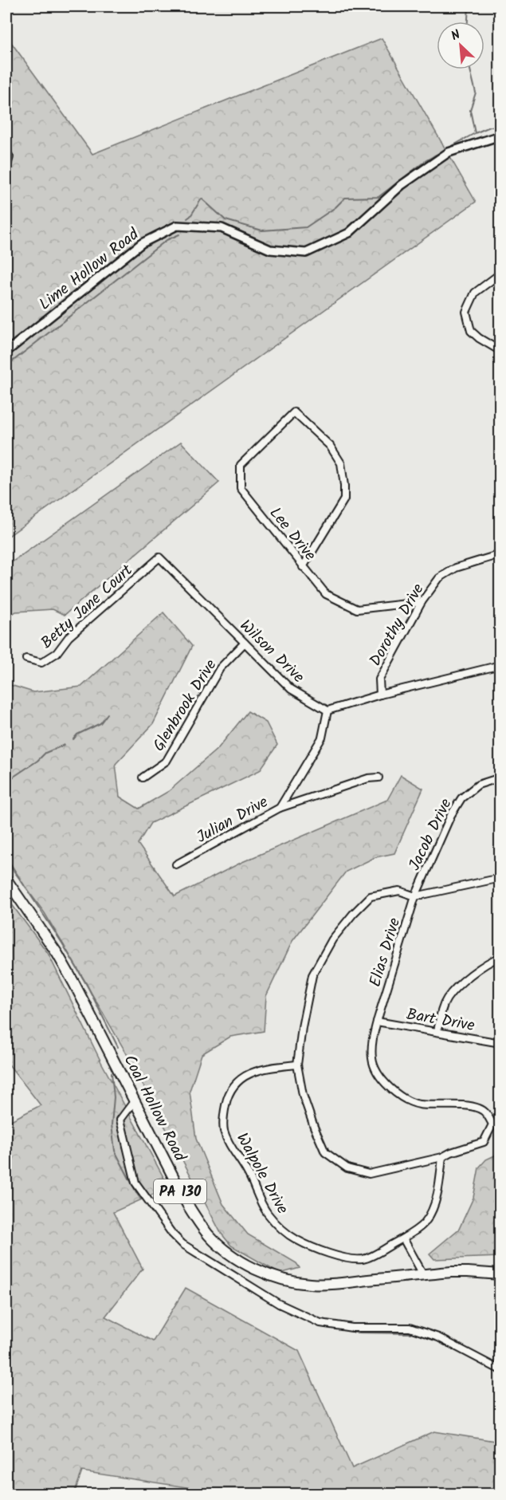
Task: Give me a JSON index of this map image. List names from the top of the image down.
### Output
{
  "streets": {
    "main road": ["Coal Hollow Road", "PA 130"],
    "street": [
      "Lime Hollow Road",
      "Lee Drive",
      "Betty Jane Court",
      "Dorothy Drive",
      "Wilson Drive",
      "Glenbrook Drive",
      "Julian Drive",
      "Jacob Drive",
      "Elias Drive",
      "Bart Drive",
      "Walpole Drive"
    ]
  },
  "crossings": [
    ["Lee Drive", "Dorothy Drive"],
    ["Betty Jane Court", "Wilson Drive"],
    ["Wilson Drive", "Glenbrook Drive"],
    ["Wilson Drive", "Julian Drive"],
    ["Jacob Drive", "Elias Drive"],
    ["Elias Drive", "Bart Drive"],
    ["Elias Drive", "Walpole Drive"]
  ],
  "north": "top left"
}
